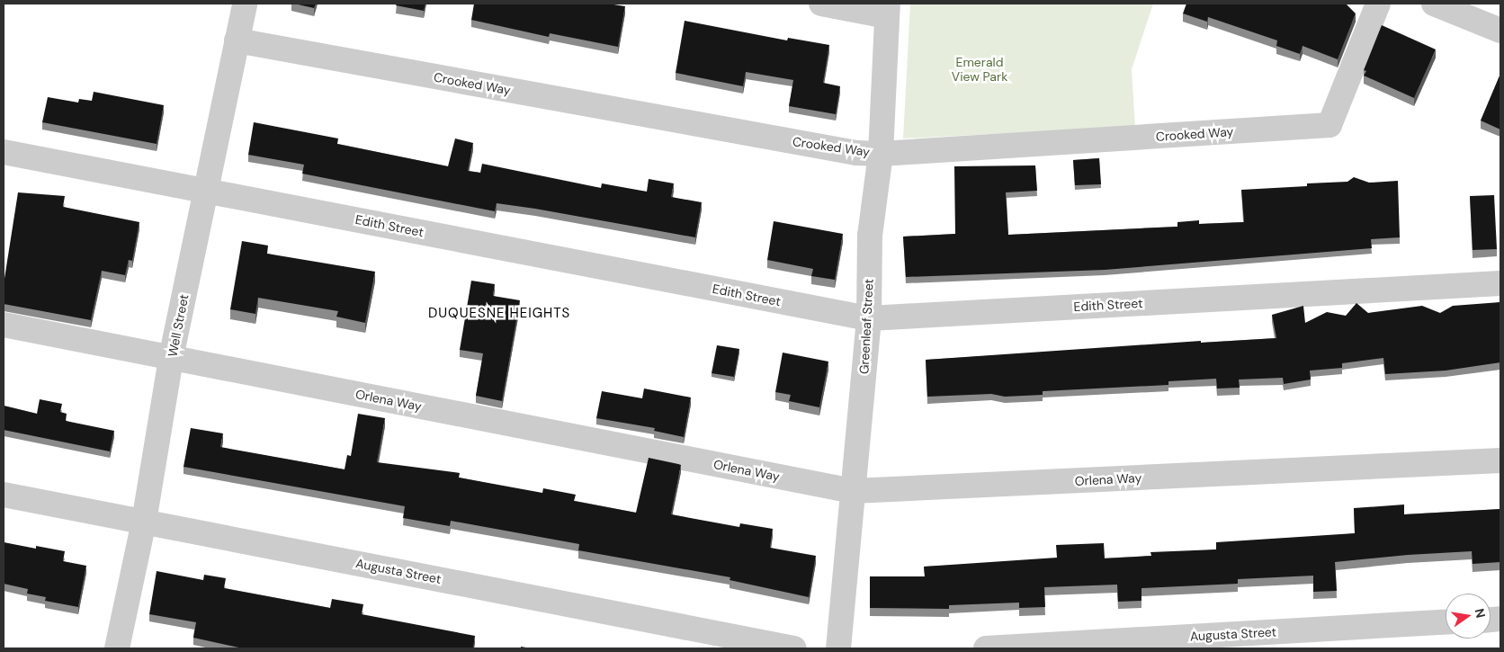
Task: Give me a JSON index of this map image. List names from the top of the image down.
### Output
{
  "streets": {
    "street": [
      "Crooked Way",
      "Edith Street",
      "Well Street",
      "Greenleaf Street",
      "Orlena Way",
      "Augusta Street"
    ]
  },
  "crossings": [
    ["Crooked Way", "Well Street"],
    ["Crooked Way", "Greenleaf Street"],
    ["Edith Street", "Well Street"],
    ["Edith Street", "Greenleaf Street"],
    ["Well Street", "Orlena Way"],
    ["Well Street", "Augusta Street"],
    ["Greenleaf Street", "Orlena Way"]
  ],
  "districts": ["DUQUESNE HEIGHTS"],
  "parks": ["Emerald View Park"],
  "north": "right"
}
